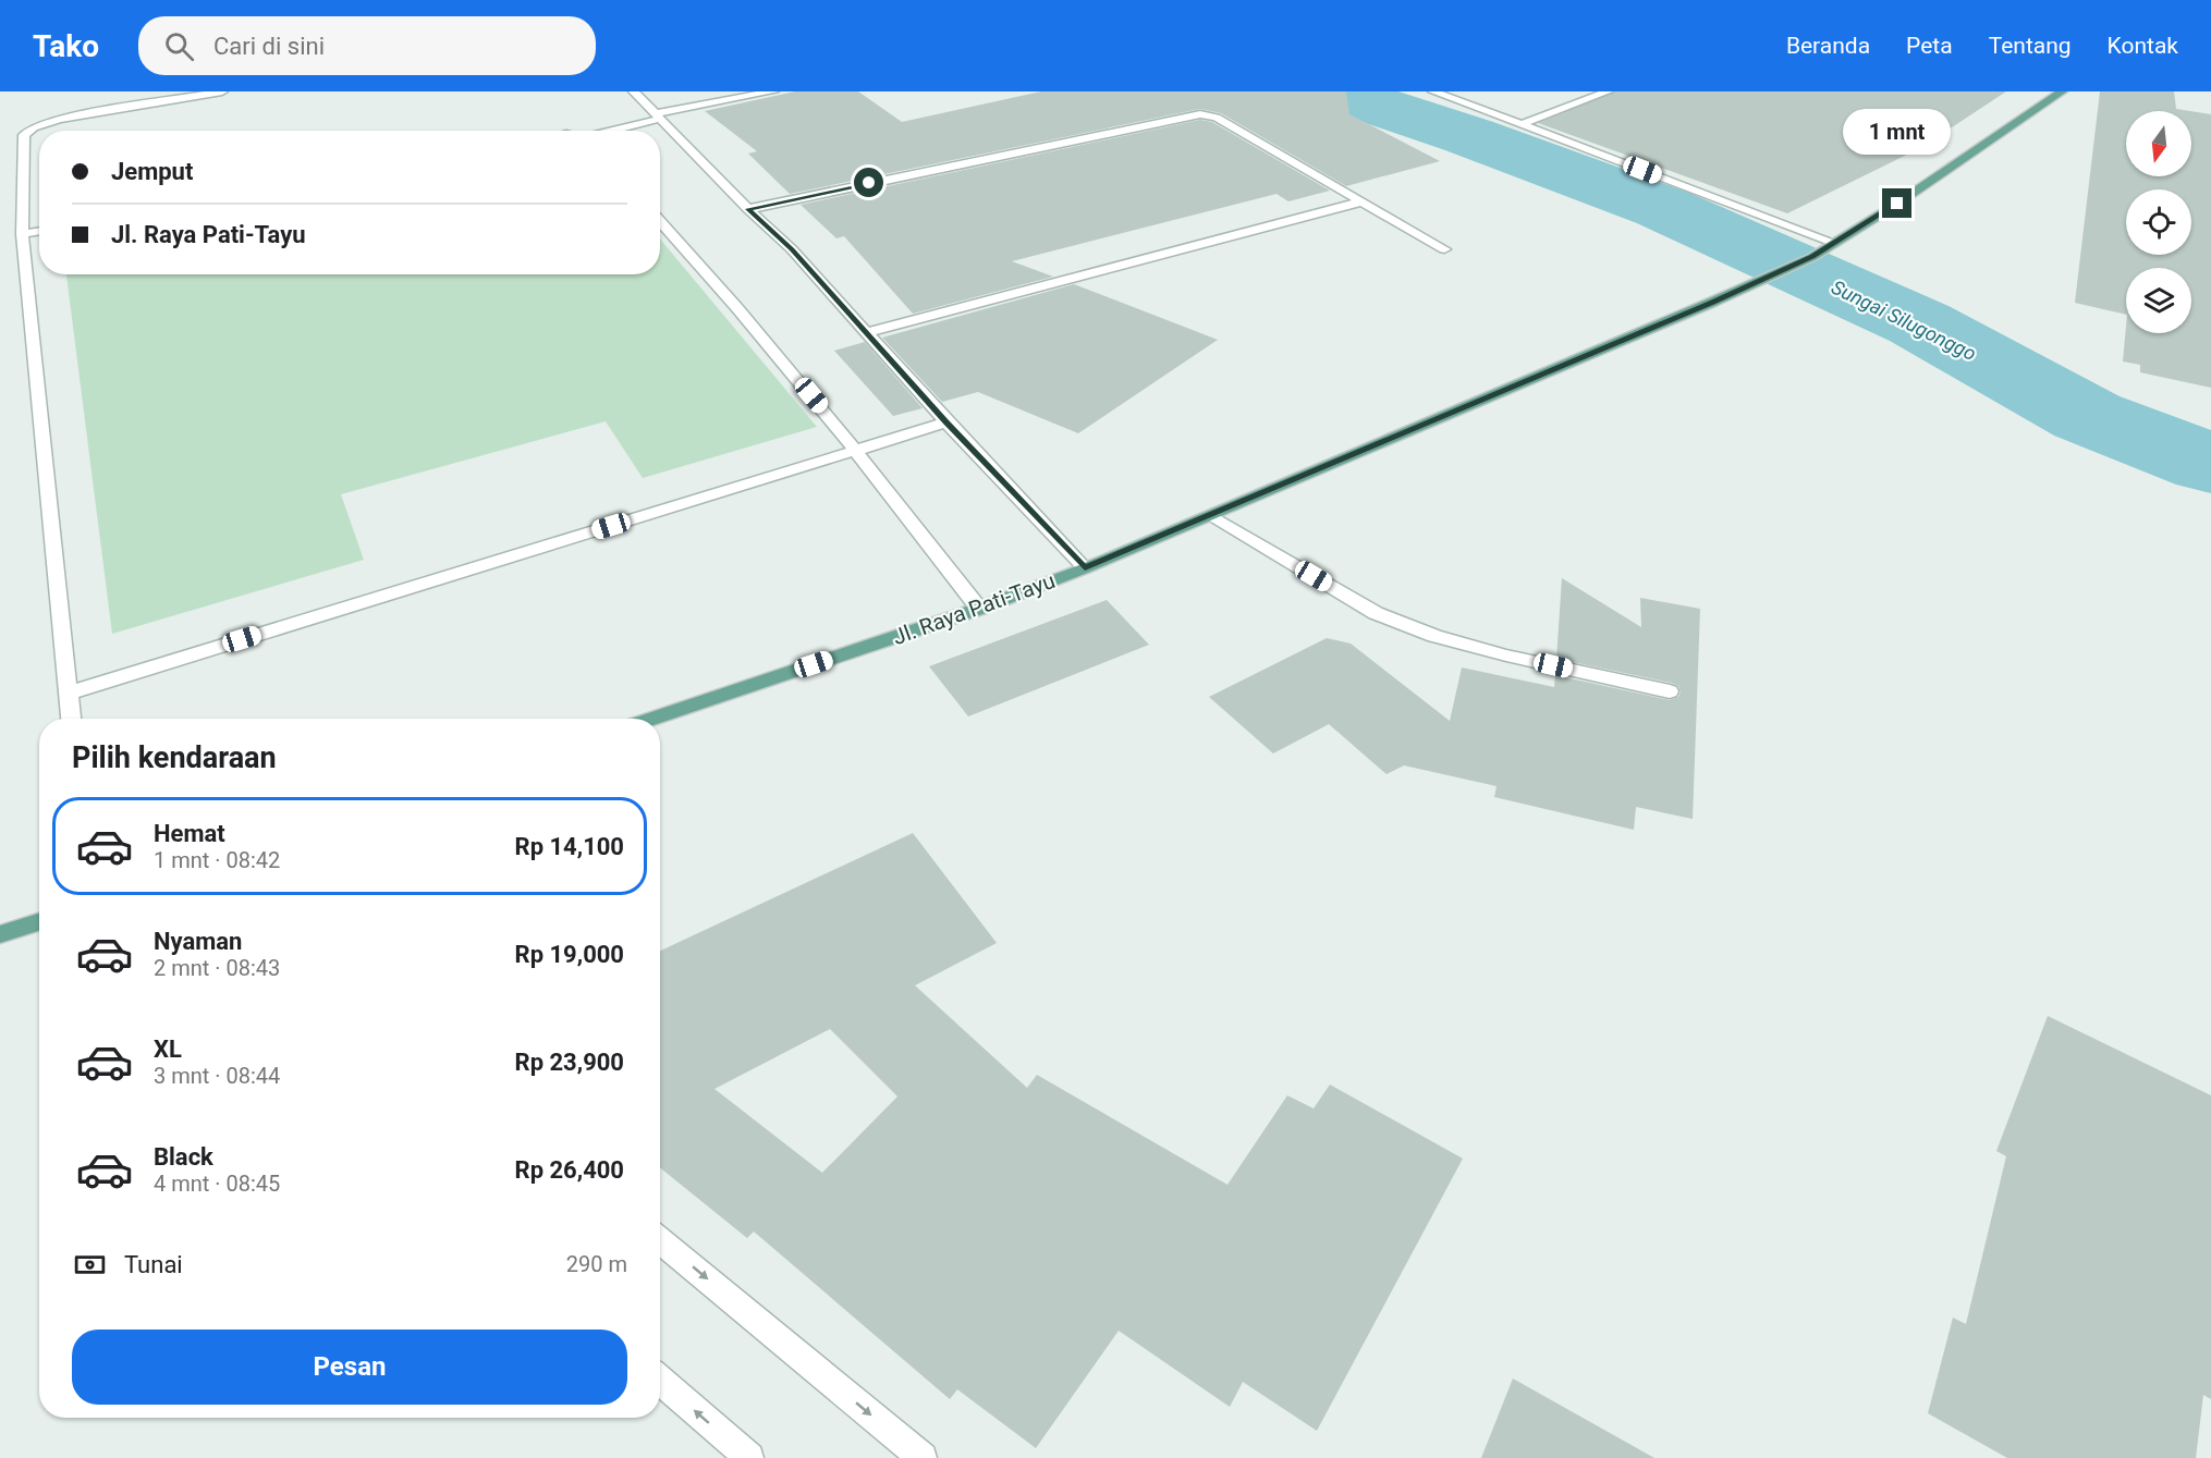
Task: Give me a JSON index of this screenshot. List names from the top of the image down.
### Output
{
  "streets": {
    "main road": ["Jl. Raya Pati-Tayu"]
  },
  "water": ["Sungai Silugonggo"],
  "north": "bottom",
  "page": {
    "header": "Tako",
    "search": "Cari di sini",
    "nav": [
      "Beranda",
      "Peta",
      "Tentang",
      "Kontak"
    ],
    "bubble": "1 mnt",
    "banner": ["Jemput", "Jl. Raya Pati-Tayu"],
    "heading": "Pilih kendaraan",
    "list": [
      {
        "name": "Hemat",
        "note": "1 mnt · 08:42",
        "value": "Rp 14,100"
      },
      {
        "name": "Nyaman",
        "note": "2 mnt · 08:43",
        "value": "Rp 19,000"
      },
      {
        "name": "XL",
        "note": "3 mnt · 08:44",
        "value": "Rp 23,900"
      },
      {
        "name": "Black",
        "note": "4 mnt · 08:45",
        "value": "Rp 26,400"
      }
    ],
    "pay": ["Tunai", "290 m"],
    "buttons": "Pesan"
  }
}
